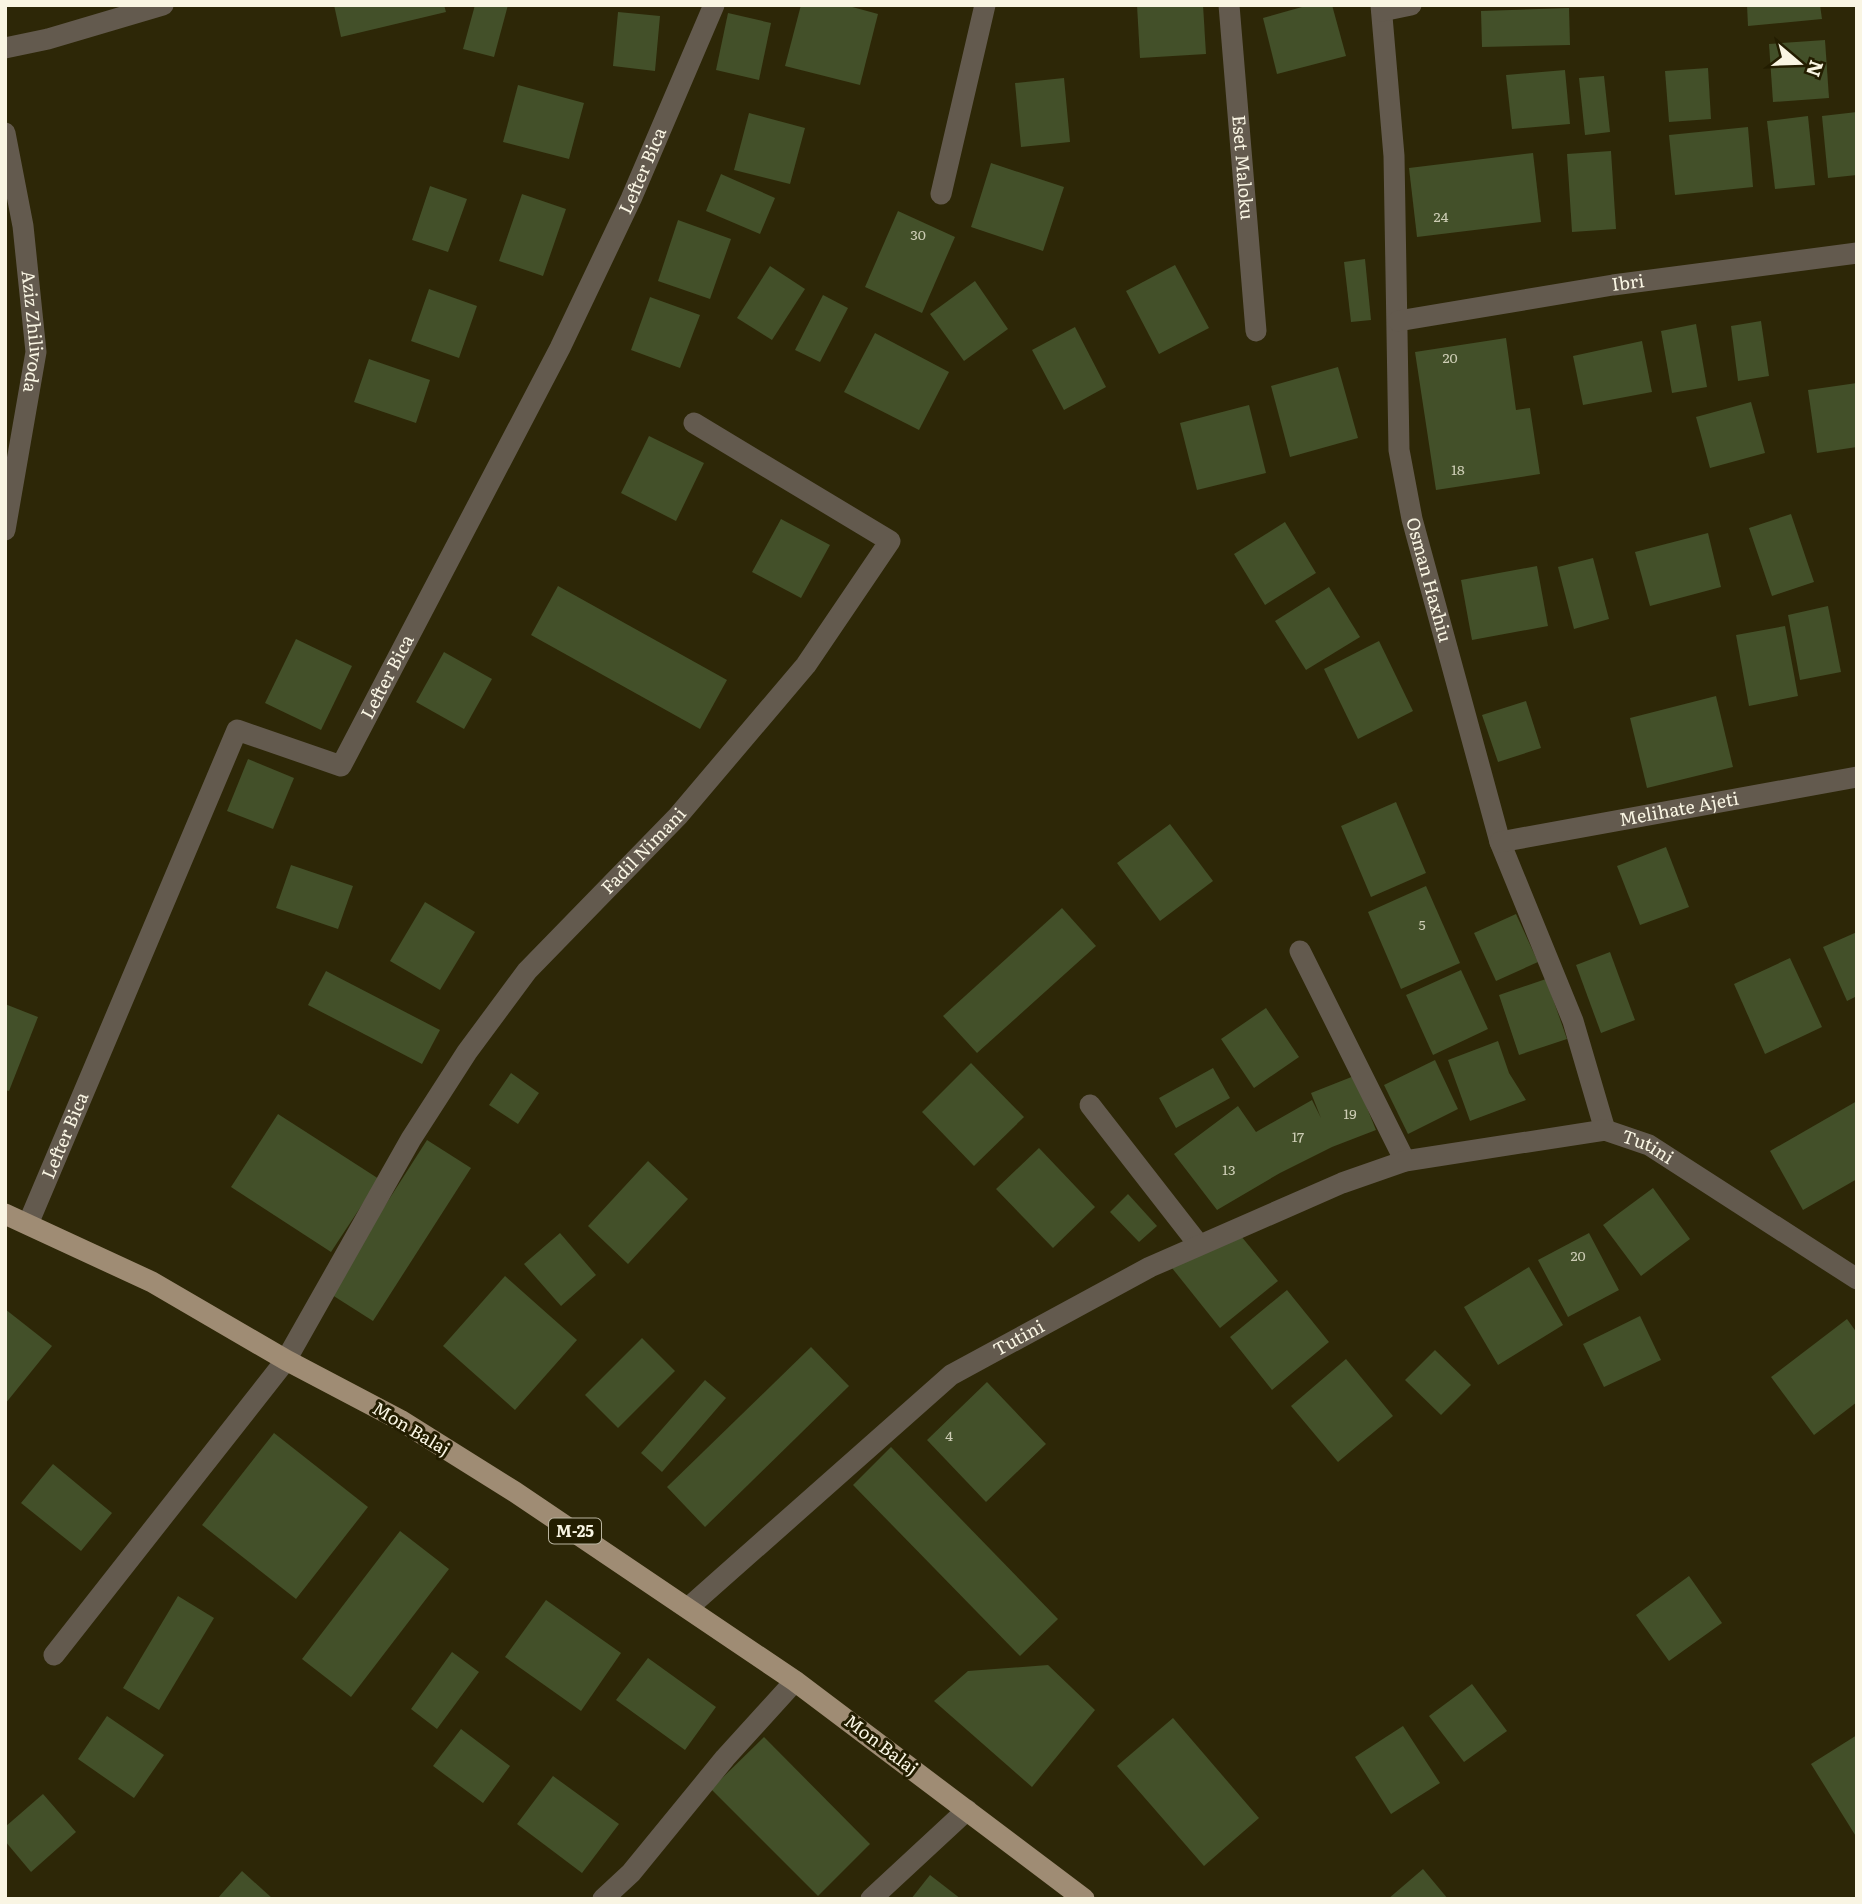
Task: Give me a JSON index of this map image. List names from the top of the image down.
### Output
{
  "streets": {
    "main road": ["Mon Balaj", "M-25"],
    "street": [
      "Eset Maloku",
      "Lefter Bica",
      "Ibri",
      "Aziz Zhilivoda",
      "Osman Haxhiu",
      "Melihate Ajeti",
      "Fadil Nimani",
      "Tutini"
    ]
  },
  "crossings": [
    ["Lefter Bica", "Mon Balaj"],
    ["Ibri", "Osman Haxhiu"],
    ["Osman Haxhiu", "Melihate Ajeti"],
    ["Osman Haxhiu", "Tutini"],
    ["Fadil Nimani", "Mon Balaj"],
    ["Tutini", "Mon Balaj"]
  ],
  "house_numbers": [
    "24",
    "30",
    "20",
    "18",
    "5",
    "19",
    "17",
    "13",
    "20",
    "4"
  ],
  "north": "right"
}
